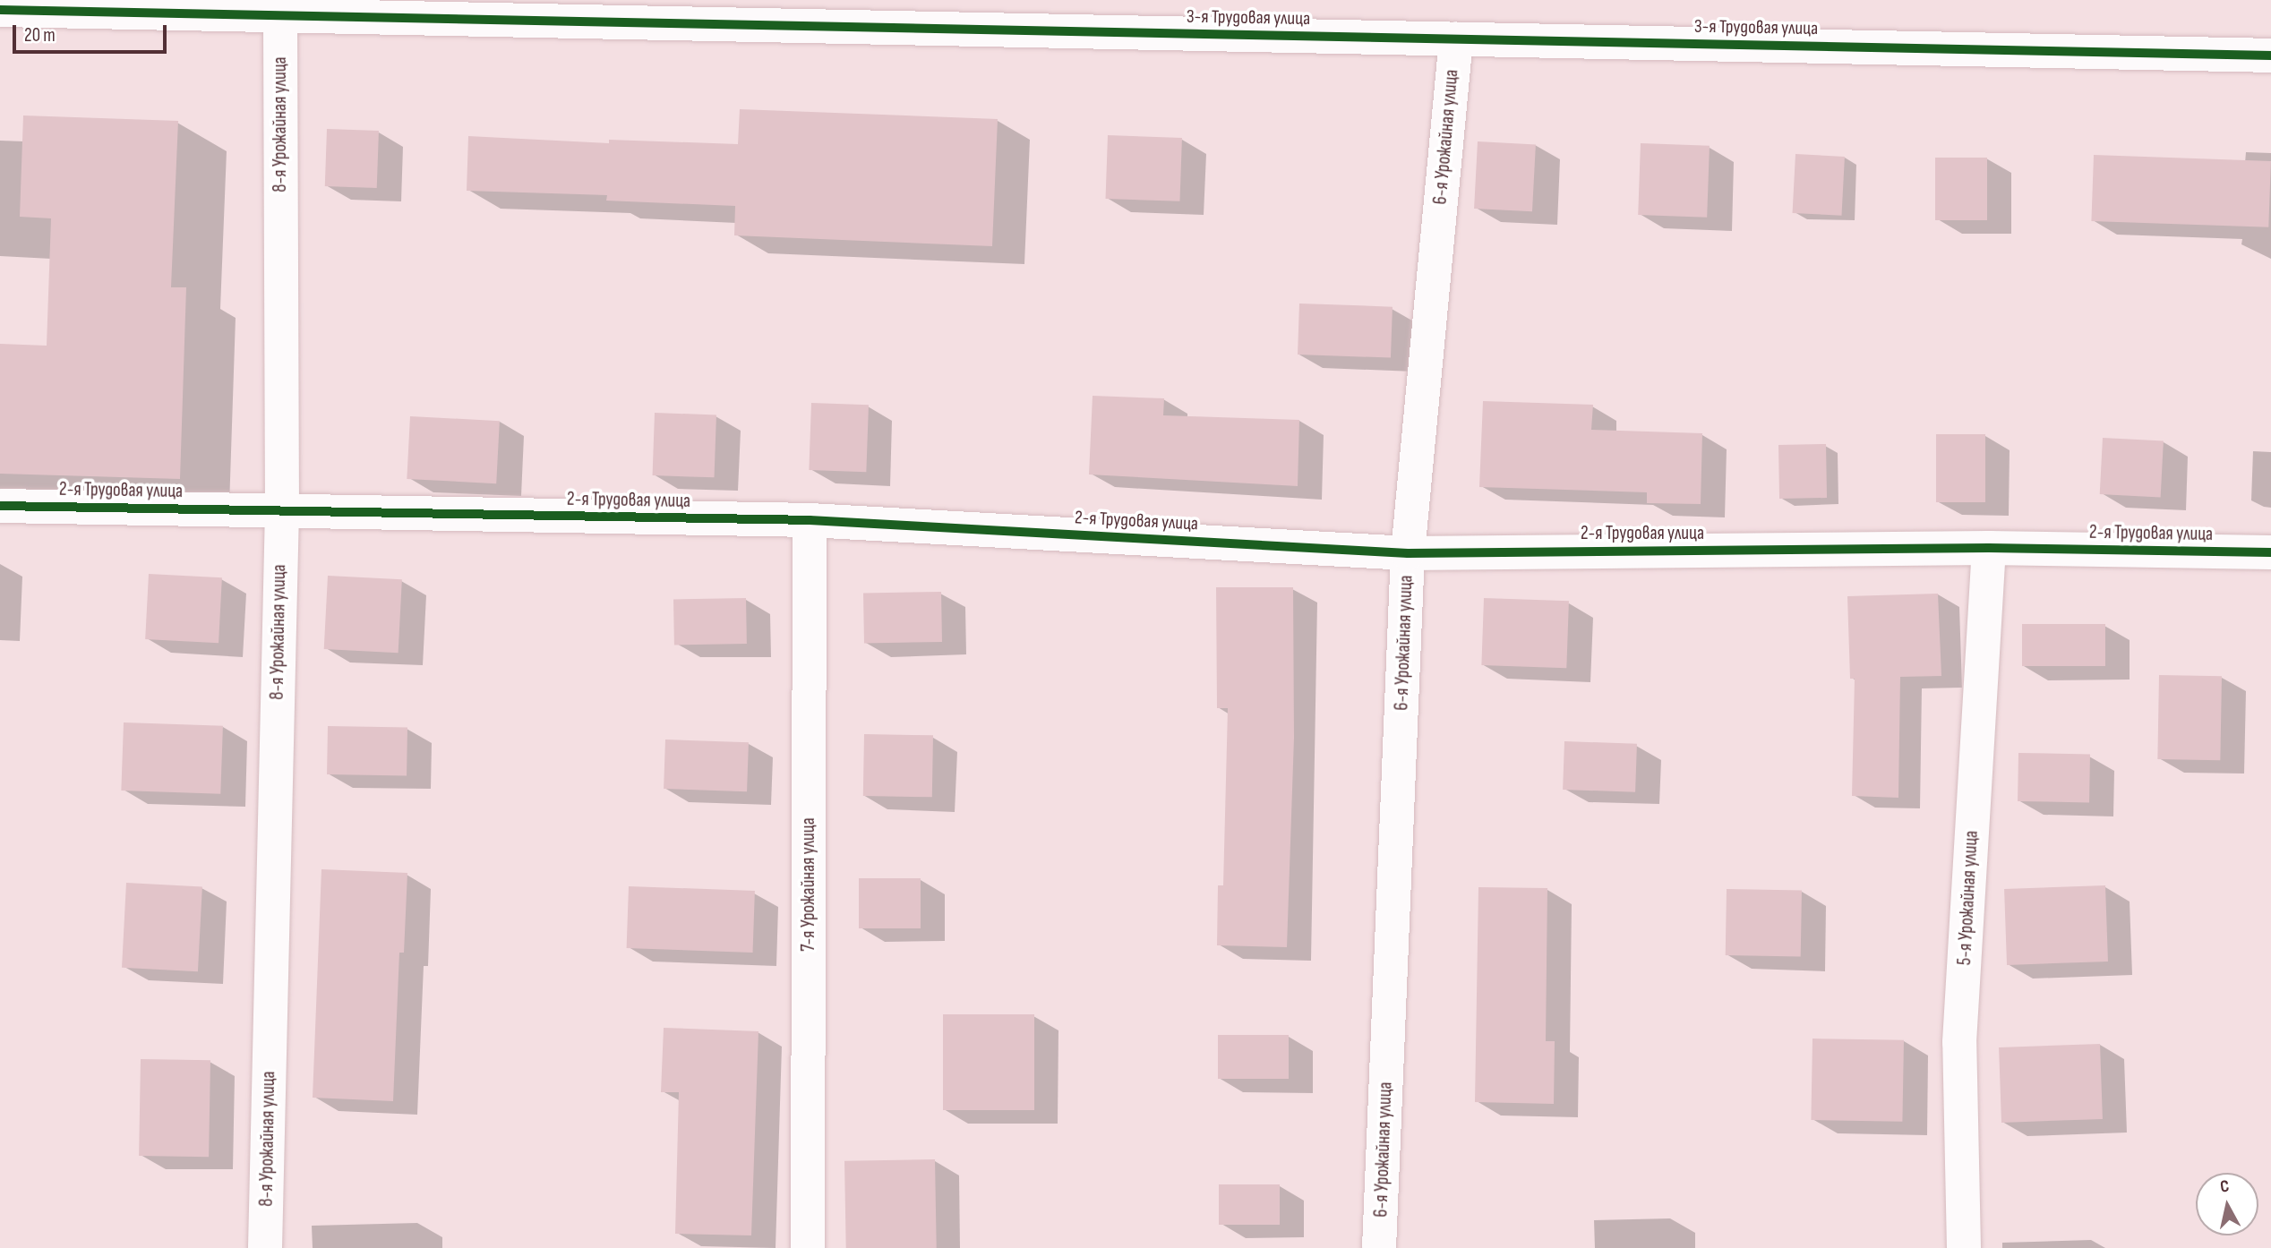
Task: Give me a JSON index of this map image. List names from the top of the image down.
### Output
{
  "streets": {
    "street": [
      "3-я Трудовая улица",
      "8-я Урожайная улица",
      "6-я Урожайная улица",
      "2-я Трудовая улица",
      "7-я Урожайная улица",
      "5-я Урожайная улица"
    ]
  },
  "crossings": [
    ["3-я Трудовая улица", "8-я Урожайная улица"],
    ["3-я Трудовая улица", "6-я Урожайная улица"],
    ["8-я Урожайная улица", "2-я Трудовая улица"],
    ["6-я Урожайная улица", "2-я Трудовая улица"],
    ["2-я Трудовая улица", "7-я Урожайная улица"],
    ["2-я Трудовая улица", "5-я Урожайная улица"]
  ],
  "scale_bar": "20 m",
  "north": "top"
}
